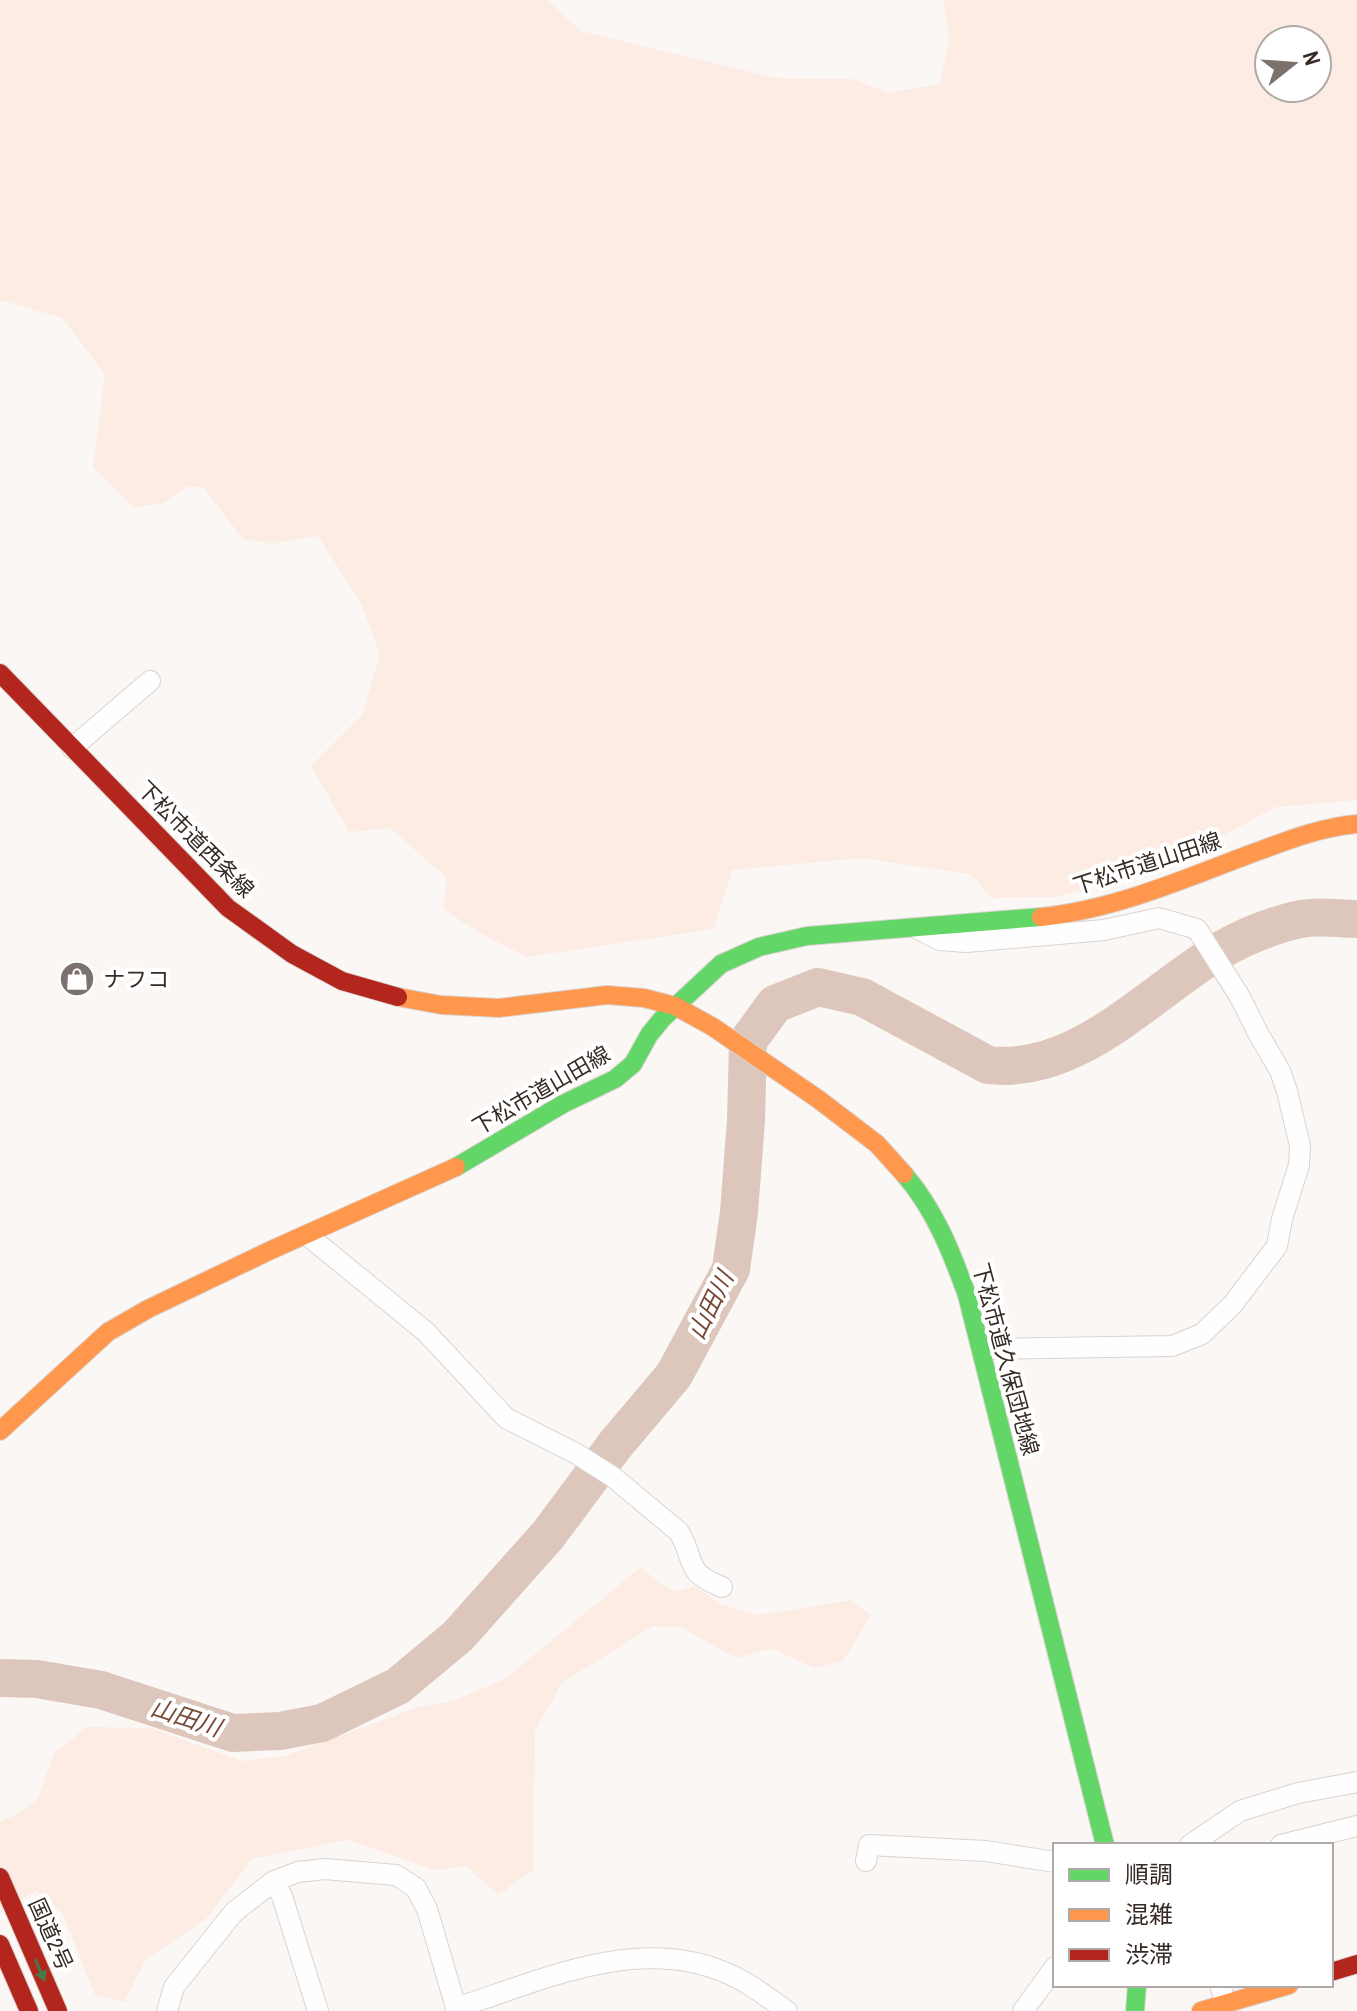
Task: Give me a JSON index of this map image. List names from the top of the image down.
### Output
{
  "streets": {
    "main road": [
      "下松市道西条線",
      "下松市道山田線",
      "下松市道久保団地線",
      "国道2号"
    ]
  },
  "crossings": [
    ["下松市道西条線", "下松市道山田線"],
    ["下松市道西条線", "下松市道久保団地線"],
    ["下松市道山田線", "下松市道久保団地線"]
  ],
  "water": ["山田川"],
  "places": {
    "shop": ["ナフコ"]
  },
  "legend": ["順調", "混雑", "渋滞"],
  "north": "right"
}
